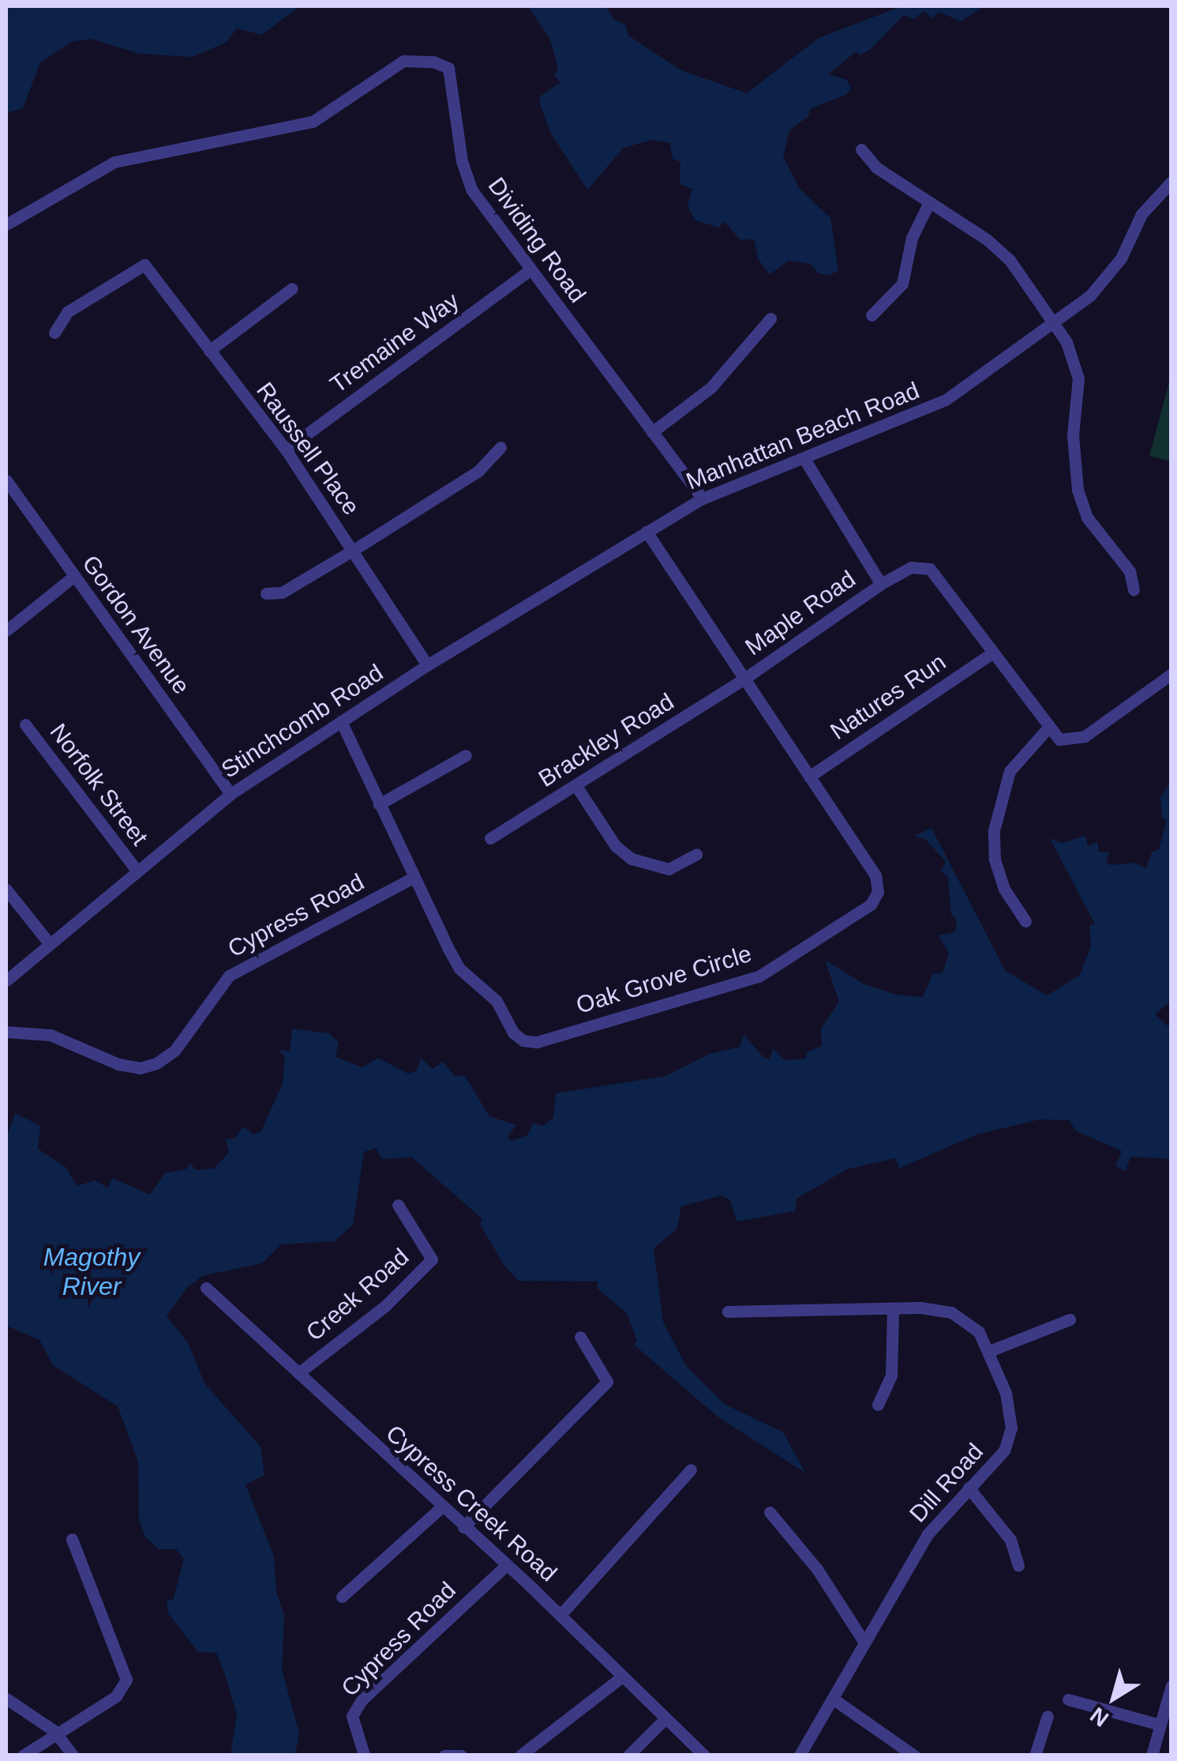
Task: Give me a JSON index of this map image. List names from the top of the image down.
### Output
{
  "streets": {
    "street": [
      "Dividing Road",
      "Tremaine Way",
      "Manhattan Beach Road",
      "Raussell Place",
      "Maple Road",
      "Gordon Avenue",
      "Natures Run",
      "Stinchcomb Road",
      "Brackley Road",
      "Norfolk Street",
      "Cypress Road",
      "Oak Grove Circle",
      "Creek Road",
      "Dill Road",
      "Cypress Creek Road"
    ]
  },
  "crossings": [
    ["Dividing Road", "Tremaine Way"],
    ["Dividing Road", "Manhattan Beach Road"],
    ["Tremaine Way", "Raussell Place"],
    ["Manhattan Beach Road", "Stinchcomb Road"],
    ["Manhattan Beach Road", "Oak Grove Circle"],
    ["Raussell Place", "Stinchcomb Road"],
    ["Maple Road", "Natures Run"],
    ["Maple Road", "Brackley Road"],
    ["Maple Road", "Oak Grove Circle"],
    ["Gordon Avenue", "Stinchcomb Road"],
    ["Natures Run", "Oak Grove Circle"],
    ["Stinchcomb Road", "Norfolk Street"],
    ["Stinchcomb Road", "Oak Grove Circle"],
    ["Brackley Road", "Oak Grove Circle"],
    ["Cypress Road", "Oak Grove Circle"],
    ["Cypress Road", "Cypress Creek Road"],
    ["Creek Road", "Cypress Creek Road"]
  ],
  "water": ["Magothy River"],
  "north": "bottom left"
}
